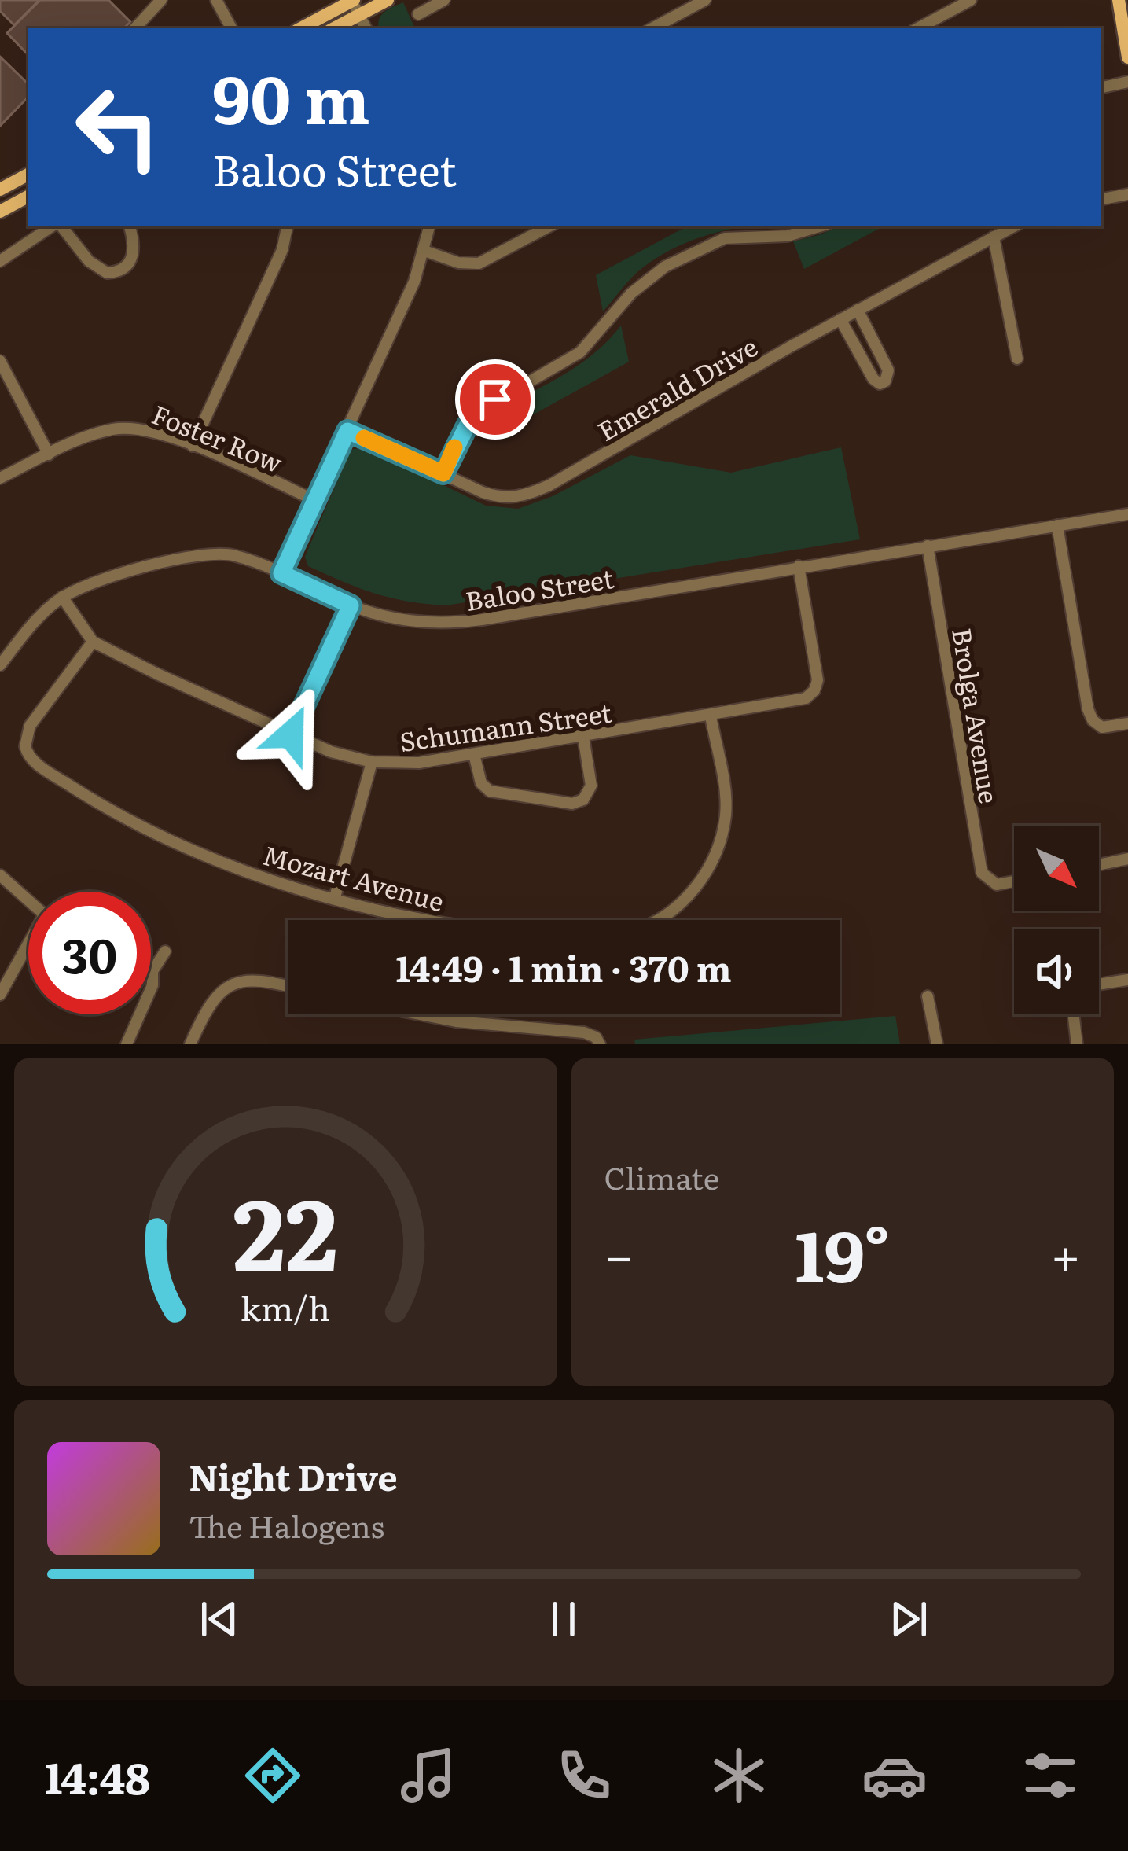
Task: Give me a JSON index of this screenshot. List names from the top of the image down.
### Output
{
  "streets": {
    "street": [
      "Emerald Drive",
      "Foster Row",
      "Baloo Street",
      "Brolga Avenue",
      "Schumann Street",
      "Mozart Avenue"
    ]
  },
  "crossings": [
    ["Baloo Street", "Brolga Avenue"],
    ["Baloo Street", "Schumann Street"],
    ["Schumann Street", "Mozart Avenue"]
  ],
  "north": "bottom right",
  "page": {
    "turn": ["90 m", "Baloo Street"],
    "limit": "30",
    "trip": "14:49 · 1 min · 370 m",
    "tile": "Climate",
    "heat": ["−", "19°", "+"],
    "song": ["Night Drive", "The Halogens"],
    "tabs": "14:48",
    "gauge": ["22", "km/h"]
  }
}
